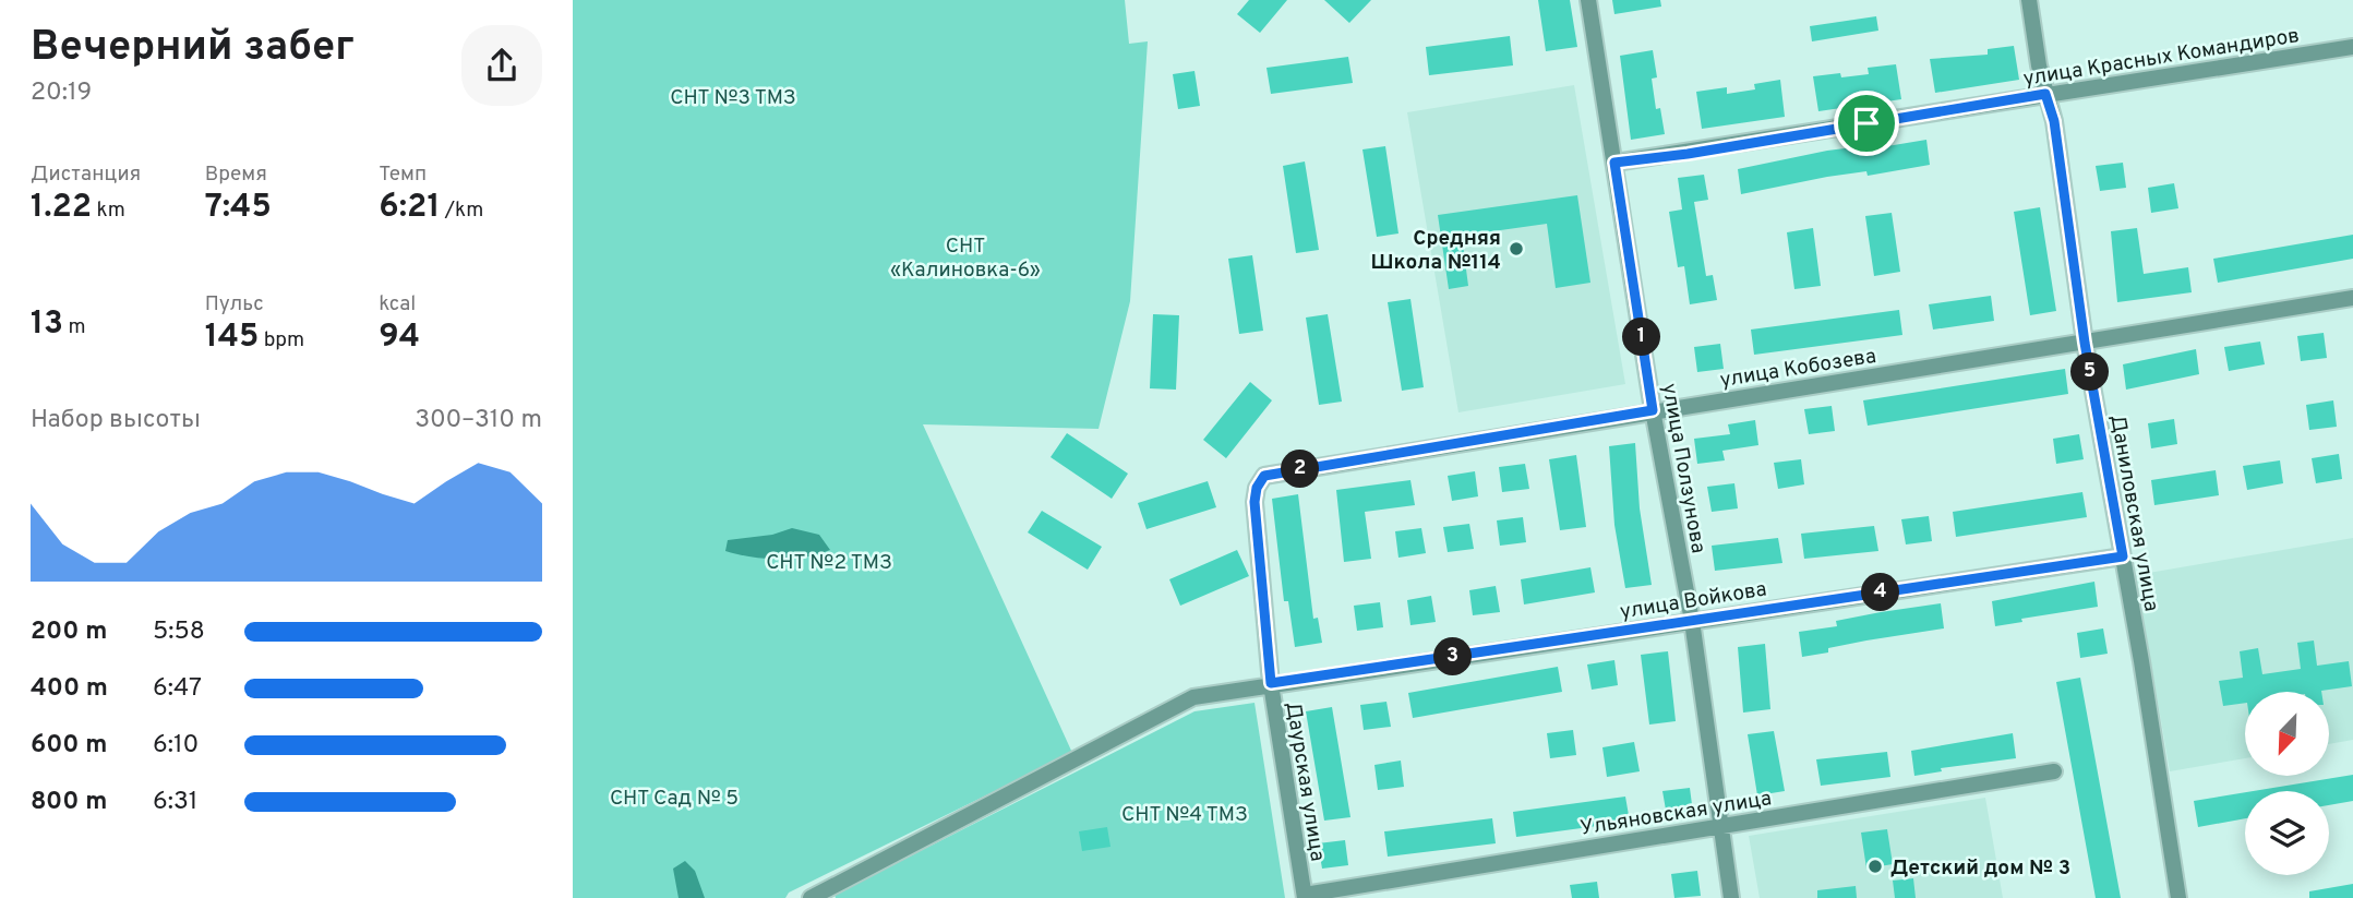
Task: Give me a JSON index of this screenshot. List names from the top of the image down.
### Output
{
  "streets": {
    "street": [
      "улица Красных Командиров",
      "улица Кобозева",
      "улица Ползунова",
      "Даниловская улица",
      "улица Войкова",
      "Даурская улица",
      "Ульяновская улица"
    ]
  },
  "crossings": [
    ["улица Красных Командиров", "улица Ползунова"],
    ["улица Красных Командиров", "Даниловская улица"],
    ["улица Кобозева", "улица Ползунова"],
    ["улица Кобозева", "Даниловская улица"],
    ["улица Кобозева", "Даурская улица"],
    ["улица Ползунова", "улица Войкова"],
    ["улица Ползунова", "Ульяновская улица"],
    ["Даниловская улица", "улица Войкова"],
    ["улица Войкова", "Даурская улица"],
    ["Даурская улица", "Ульяновская улица"]
  ],
  "parks": [
    "СНТ №3 ТМЗ",
    "СНТ «Калиновка-6»",
    "СНТ №2 ТМЗ",
    "СНТ Сад № 5",
    "СНТ №4 ТМЗ"
  ],
  "places": ["Средняя Школа №114", "Детский дом № 3"],
  "north": "bottom left",
  "page": {
    "heading": ["Вечерний забег", "20:19"],
    "stats": [
      ["Дистанция", "1.22 km"],
      ["Время", "7:45"],
      ["Темп", "6:21 /km"],
      ["13 m"],
      ["Пульс", "145 bpm"],
      ["kcal", "94"]
    ],
    "pins": [
      "1",
      "5",
      "2",
      "4",
      "3"
    ],
    "chart": ["Набор высоты", "300–310 m"],
    "list": [
      {
        "name": "200 m",
        "note": "5:58"
      },
      {
        "name": "400 m",
        "note": "6:47"
      },
      {
        "name": "600 m",
        "note": "6:10"
      },
      {
        "name": "800 m",
        "note": "6:31"
      }
    ]
  }
}
